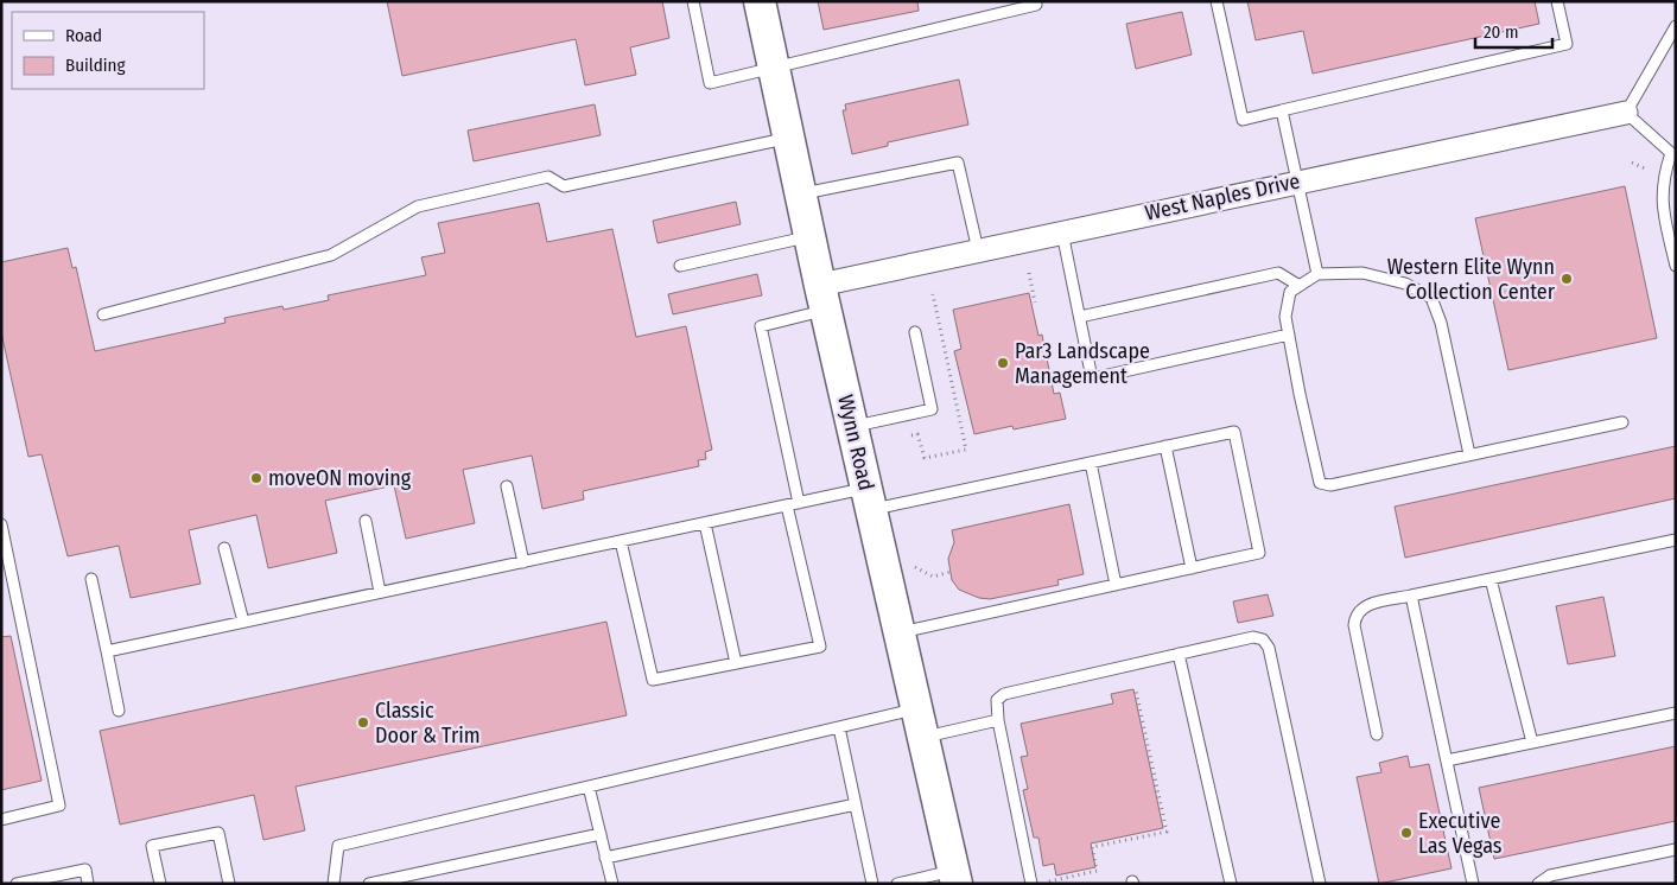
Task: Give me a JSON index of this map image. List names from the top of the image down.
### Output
{
  "streets": {
    "street": ["West Naples Drive", "Wynn Road"]
  },
  "crossings": [
    ["West Naples Drive", "Wynn Road"]
  ],
  "places": [
    "Western Elite Wynn Collection Center",
    "Par3 Landscape Management",
    "moveON moving",
    "Classic Door & Trim",
    "Executive Las Vegas"
  ],
  "legend": ["Road", "Building"],
  "scale_bar": "20 m"
}
